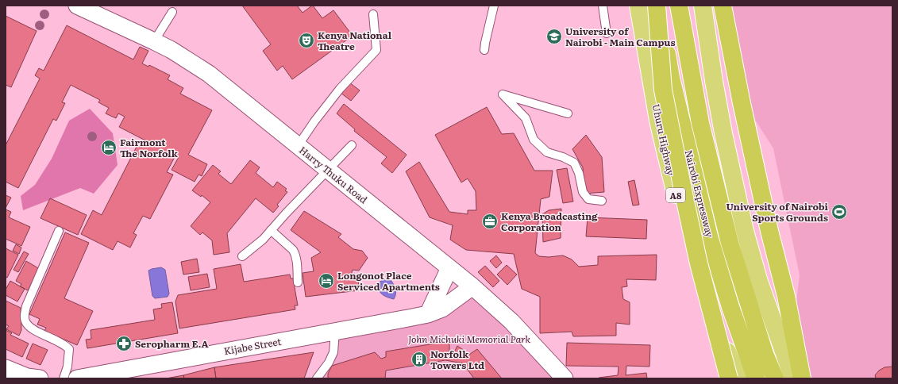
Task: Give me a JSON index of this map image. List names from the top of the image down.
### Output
{
  "streets": {
    "highway": ["Uhuru Highway", "Nairobi Expressway", "A8"],
    "street": ["Harry Thuku Road", "Kijabe Street"]
  },
  "crossings": [
    ["Harry Thuku Road", "Kijabe Street"]
  ],
  "parks": ["John Michuki Memorial Park"],
  "places": {
    "school or university": ["University of Nairobi - Main Campus"],
    "theatre": ["Kenya National Theatre"],
    "hotel": ["Fairmont The Norfolk", "Longonot Place Serviced Apartments"],
    "sports": ["University of Nairobi Sports Grounds"],
    "office": ["Kenya Broadcasting Corporation"],
    "pharmacy": ["Seropharm E.A"],
    "building": ["Norfolk Towers Ltd"]
  }
}
